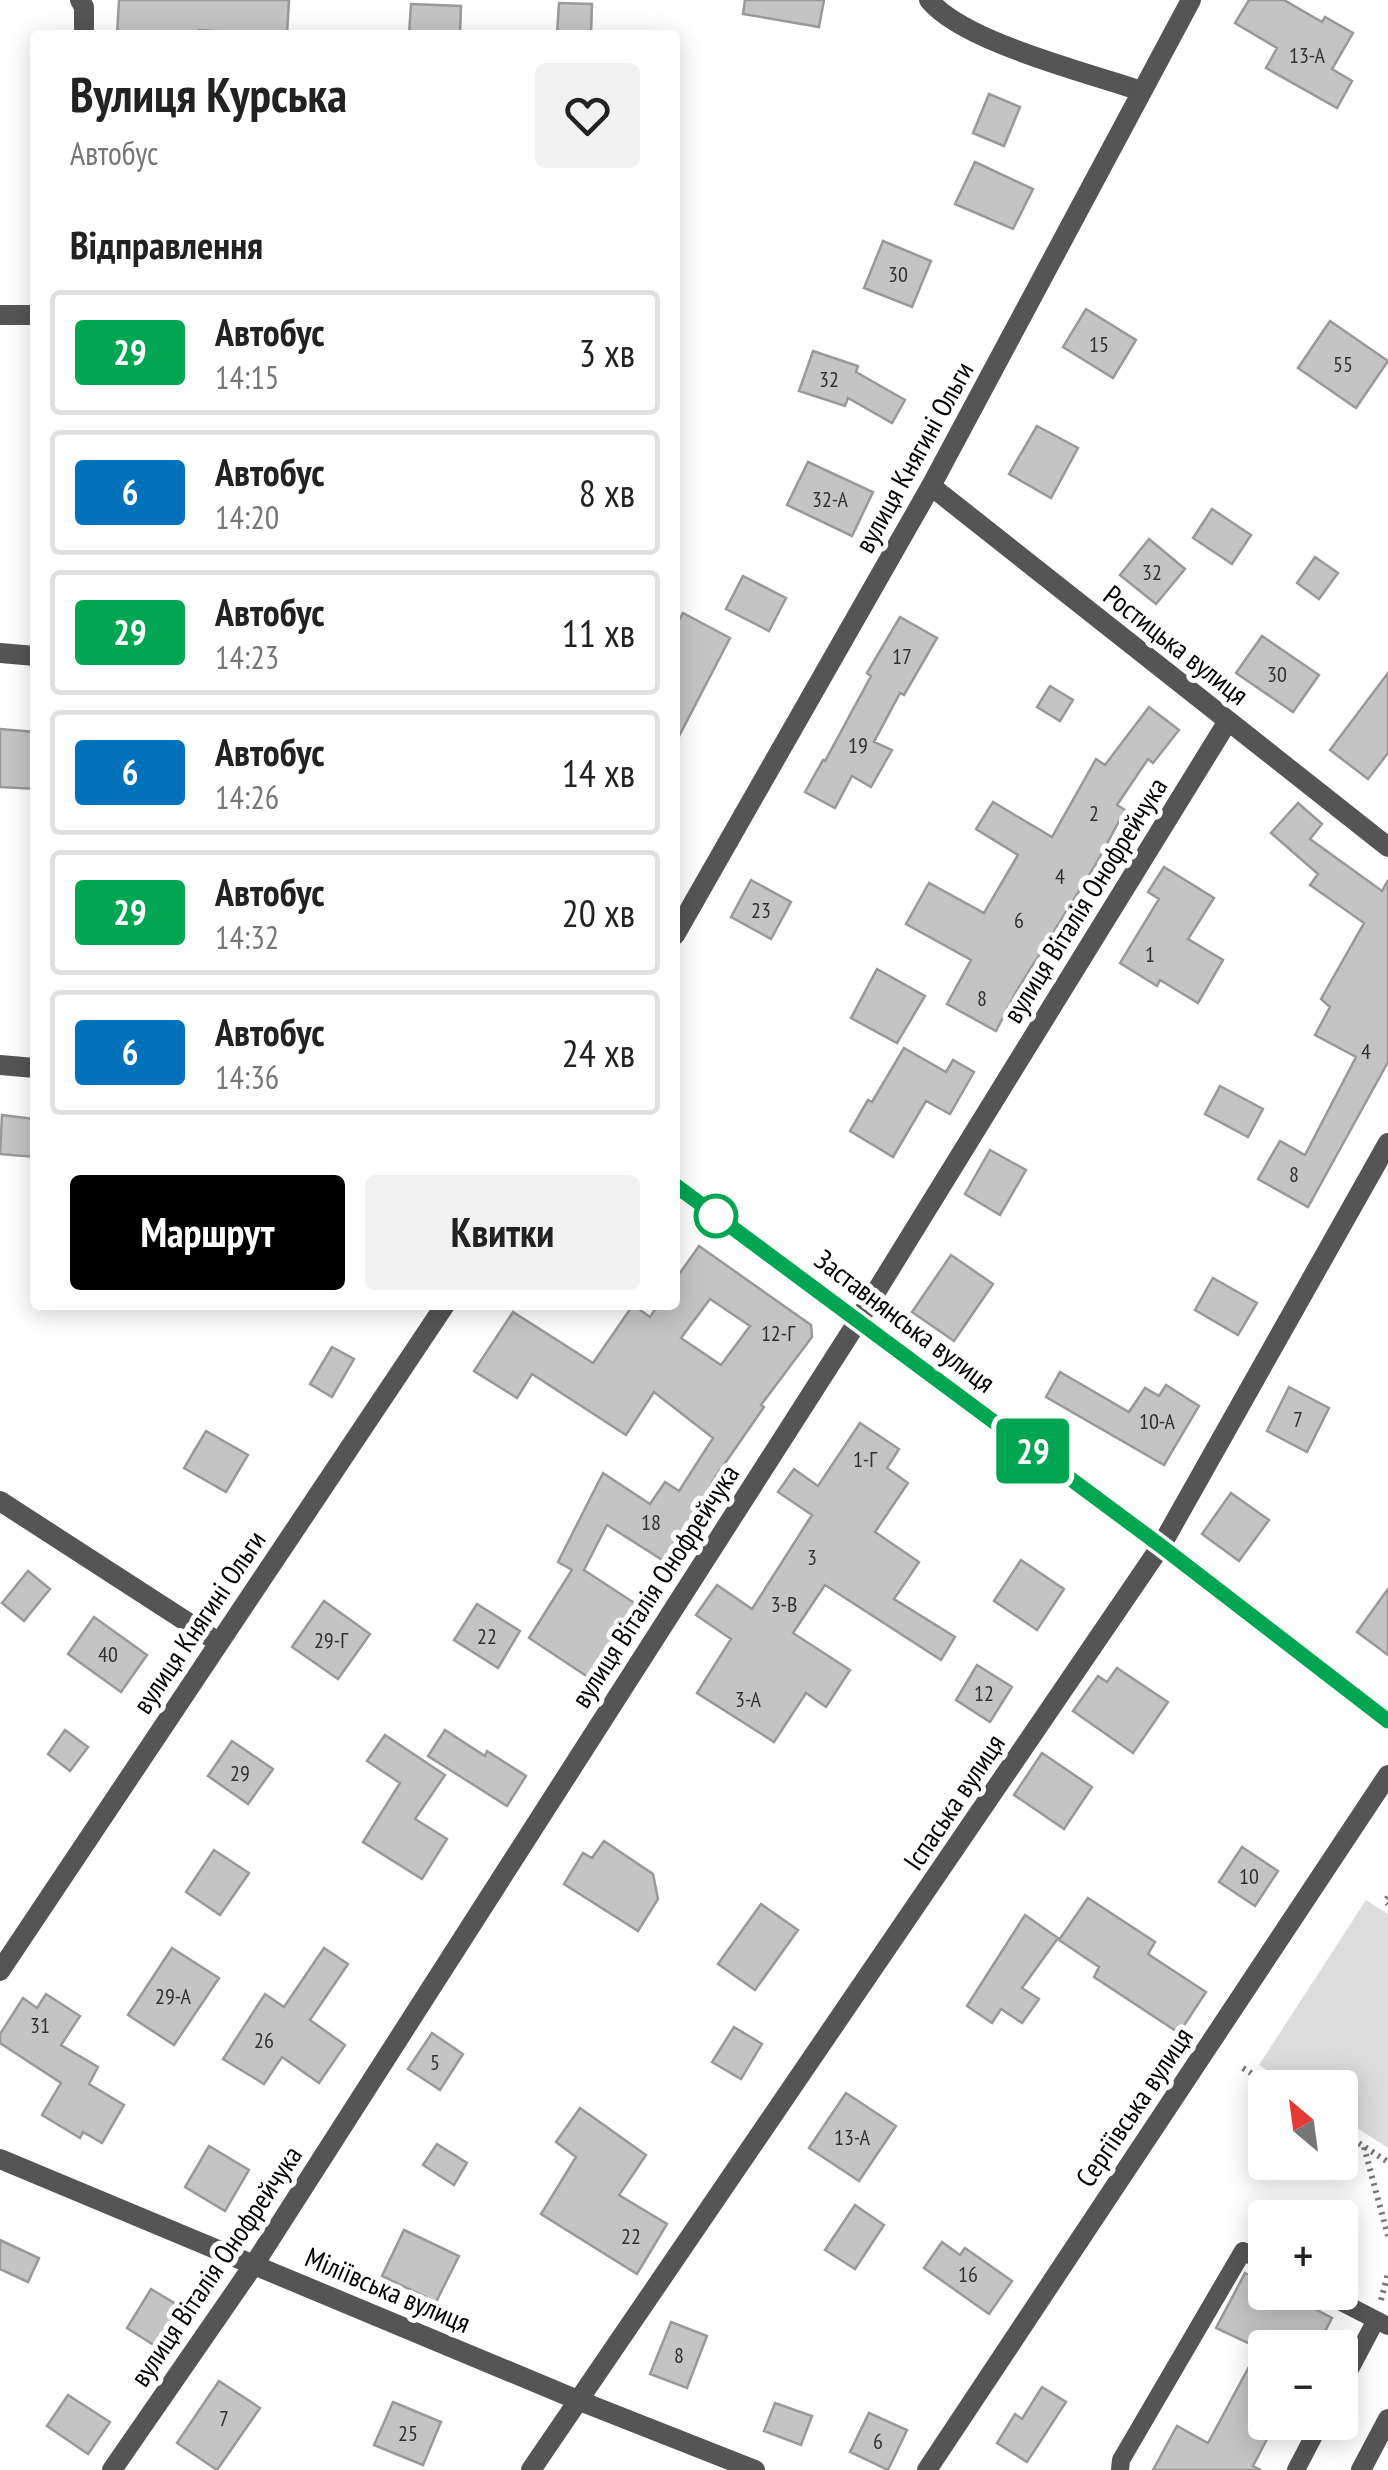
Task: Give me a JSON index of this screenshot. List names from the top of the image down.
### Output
{
  "streets": {
    "street": [
      "вулиця Княгині Ольги",
      "Ростицька вулиця",
      "вулиця Віталія Онофрейчука",
      "Заставнянська вулиця",
      "Іспаська вулиця",
      "Сергіївська вулиця",
      "Міліївська вулиця"
    ]
  },
  "crossings": [
    ["вулиця Княгині Ольги", "Ростицька вулиця"],
    ["Ростицька вулиця", "вулиця Віталія Онофрейчука"],
    ["вулиця Віталія Онофрейчука", "Заставнянська вулиця"],
    ["вулиця Віталія Онофрейчука", "Міліївська вулиця"],
    ["Заставнянська вулиця", "Іспаська вулиця"],
    ["Іспаська вулиця", "Міліївська вулиця"]
  ],
  "lines": ["bus line 29"],
  "house_numbers": [
    "13-А",
    "30",
    "15",
    "55",
    "32",
    "32-А",
    "32",
    "17",
    "30",
    "19",
    "2",
    "4",
    "23",
    "6",
    "1",
    "8",
    "4",
    "8",
    "12-Г",
    "7",
    "10-А",
    "1-Г",
    "18",
    "3",
    "3-В",
    "22",
    "29-Г",
    "40",
    "12",
    "3-А",
    "29",
    "10",
    "29-А",
    "31",
    "26",
    "5",
    "13-А",
    "22",
    "16",
    "8",
    "7",
    "25",
    "6"
  ],
  "north": "top left",
  "page": {
    "on_map": "29",
    "heading": [
      ["Вулиця Курська", "Автобус"],
      "Відправлення"
    ],
    "list": [
      {
        "mark": "29",
        "name": "Автобус",
        "note": "14:15",
        "value": "3 хв"
      },
      {
        "mark": "6",
        "name": "Автобус",
        "note": "14:20",
        "value": "8 хв"
      },
      {
        "mark": "29",
        "name": "Автобус",
        "note": "14:23",
        "value": "11 хв"
      },
      {
        "mark": "6",
        "name": "Автобус",
        "note": "14:26",
        "value": "14 хв"
      },
      {
        "mark": "29",
        "name": "Автобус",
        "note": "14:32",
        "value": "20 хв"
      },
      {
        "mark": "6",
        "name": "Автобус",
        "note": "14:36",
        "value": "24 хв"
      }
    ],
    "buttons": ["Маршрут", "Квитки"],
    "map_buttons": ["+", "−"]
  }
}
